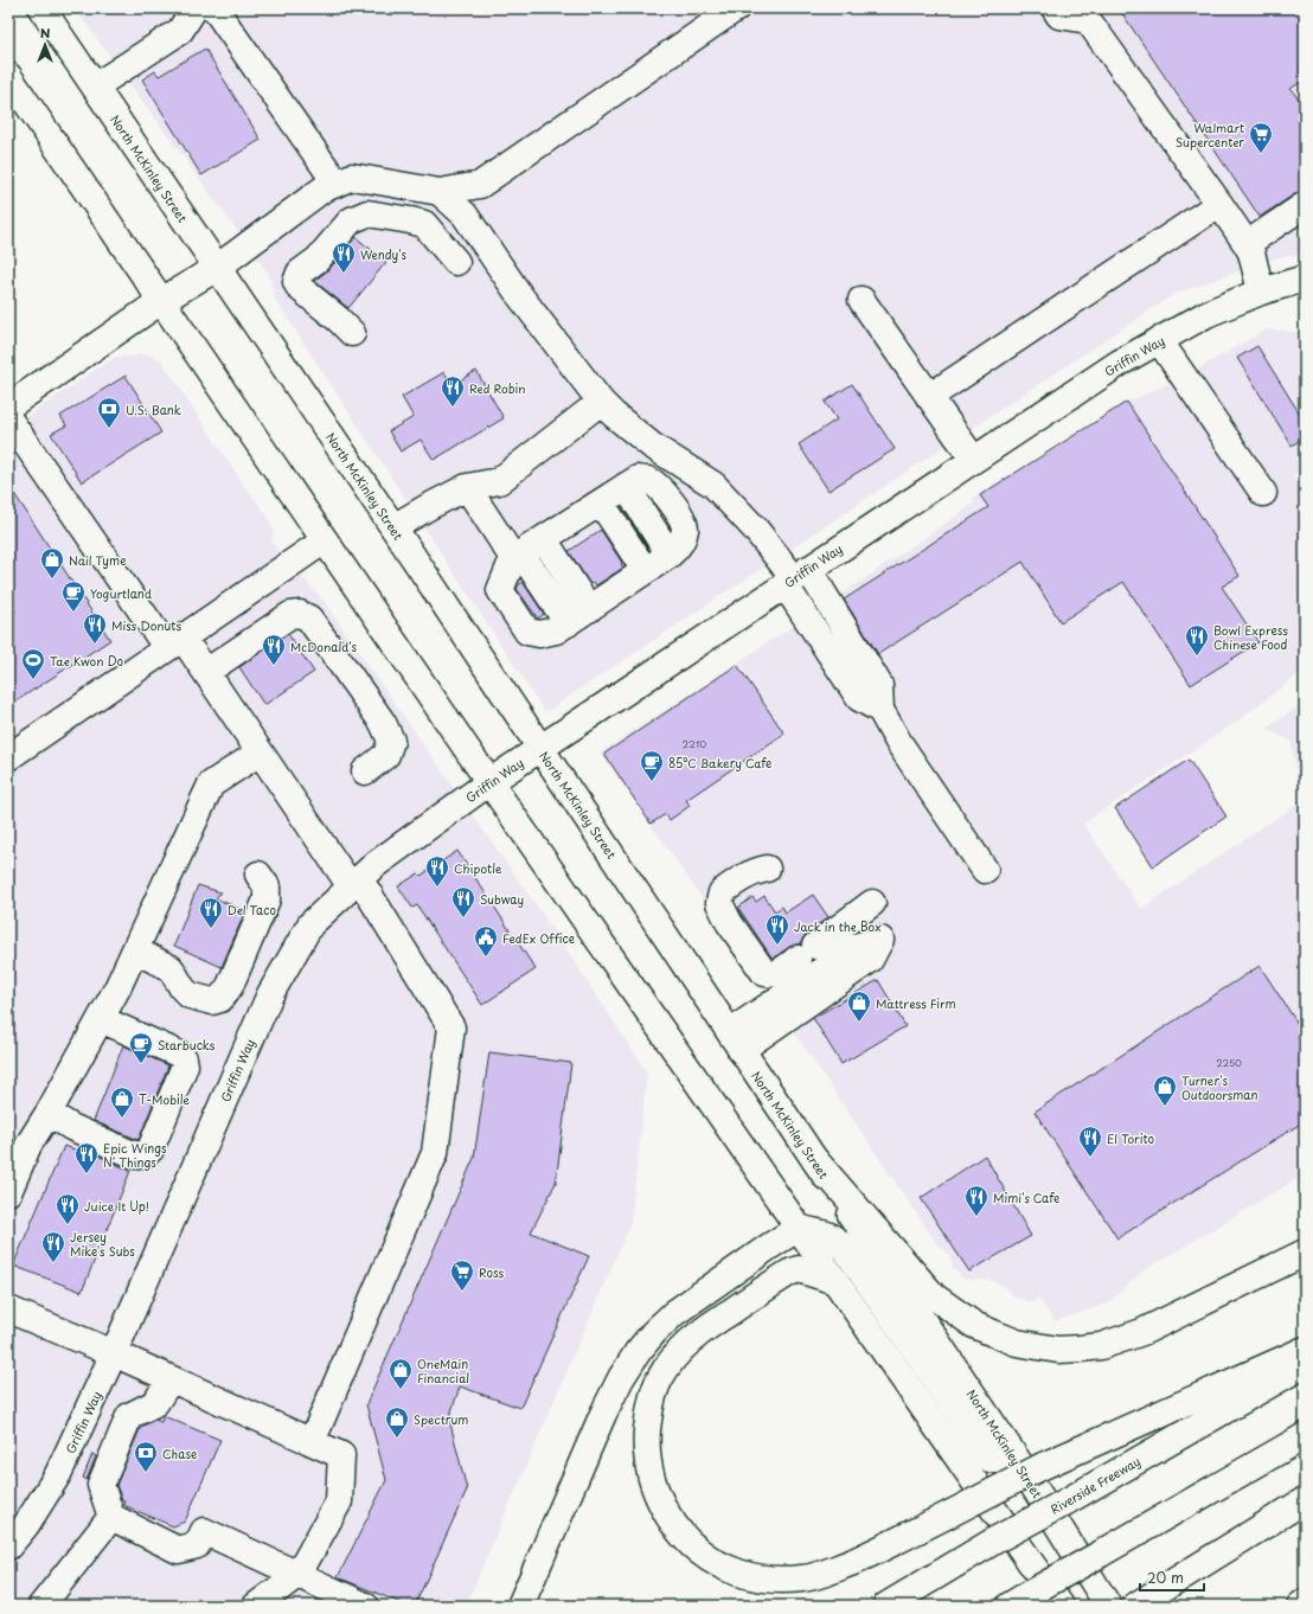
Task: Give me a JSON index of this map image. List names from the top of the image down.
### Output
{
  "streets": {
    "main road": ["North McKinley Street", "Griffin Way", "Riverside Freeway"]
  },
  "crossings": [
    ["North McKinley Street", "Griffin Way"]
  ],
  "places": {
    "supermarket": ["Walmart Supercenter", "Ross"],
    "restaurant": [
      "Wendy's",
      "Red Robin",
      "Miss Donuts",
      "Bowl Express Chinese Food",
      "McDonald's",
      "Chipotle",
      "Subway",
      "Del Taco",
      "Jack in the Box",
      "El Torito",
      "Epic Wings N' Things",
      "Mimi's Cafe",
      "Juice It Up!",
      "Jersey Mike's Subs"
    ],
    "bank": ["U.S. Bank", "Chase"],
    "shop": [
      "Nail Tyme",
      "Mattress Firm",
      "Turner's Outdoorsman",
      "T-Mobile",
      "OneMain Financial",
      "Spectrum"
    ],
    "cafe": ["Yogurtland", "85°C Bakery Cafe", "Starbucks"],
    "sports": ["Tae Kwon Do"],
    "public building": ["FedEx Office"]
  },
  "house_numbers": ["2210", "2250"],
  "scale_bar": "20 m",
  "north": "top"
}
